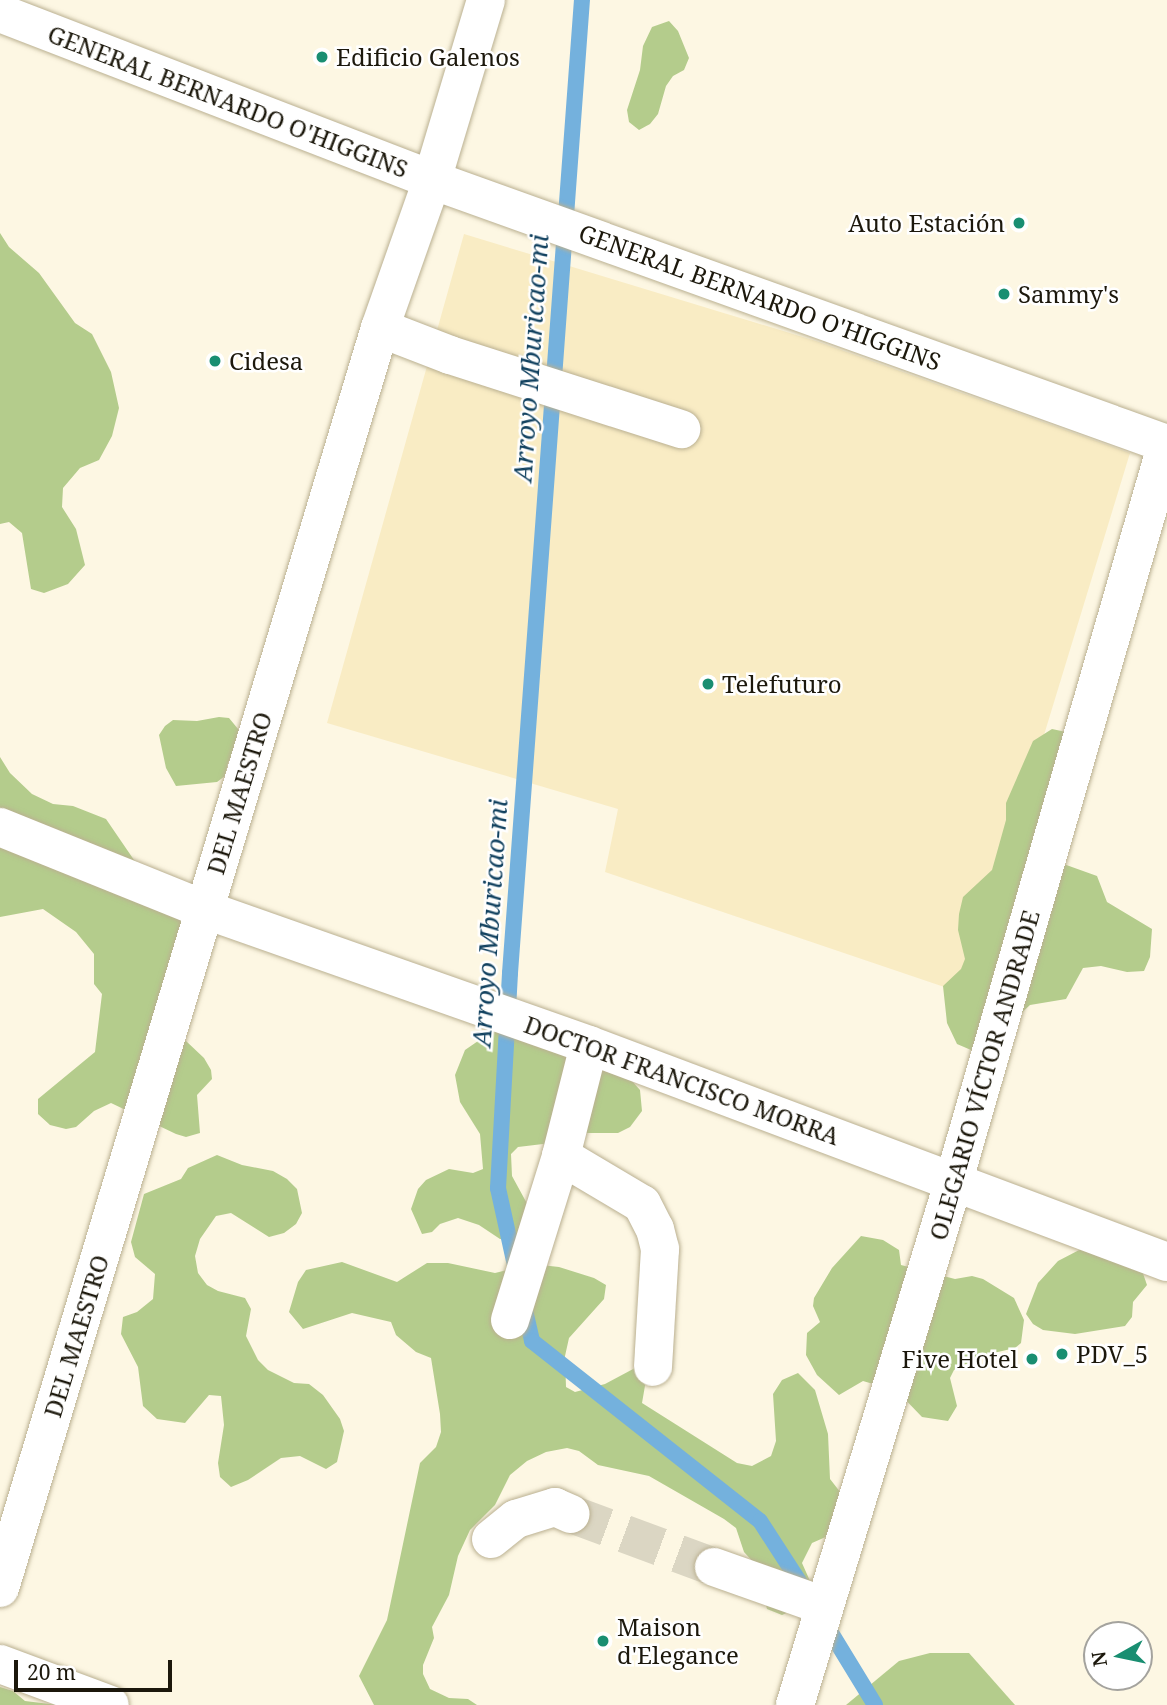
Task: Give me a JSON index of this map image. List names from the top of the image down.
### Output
{
  "streets": {
    "street": [
      "GENERAL BERNARDO O'HIGGINS",
      "DEL MAESTRO",
      "OLEGARIO VÍCTOR ANDRADE",
      "DOCTOR FRANCISCO MORRA"
    ]
  },
  "crossings": [
    ["GENERAL BERNARDO O'HIGGINS", "DEL MAESTRO"],
    ["GENERAL BERNARDO O'HIGGINS", "OLEGARIO VÍCTOR ANDRADE"],
    ["DEL MAESTRO", "DOCTOR FRANCISCO MORRA"],
    ["OLEGARIO VÍCTOR ANDRADE", "DOCTOR FRANCISCO MORRA"]
  ],
  "water": ["Arroyo Mburicao-mi"],
  "places": [
    "Edificio Galenos",
    "Auto Estación",
    "Sammy's",
    "Cidesa",
    "Telefuturo",
    "PDV_5",
    "Five Hotel",
    "Maison d'Elegance"
  ],
  "scale_bar": "20 m",
  "north": "left"
}
